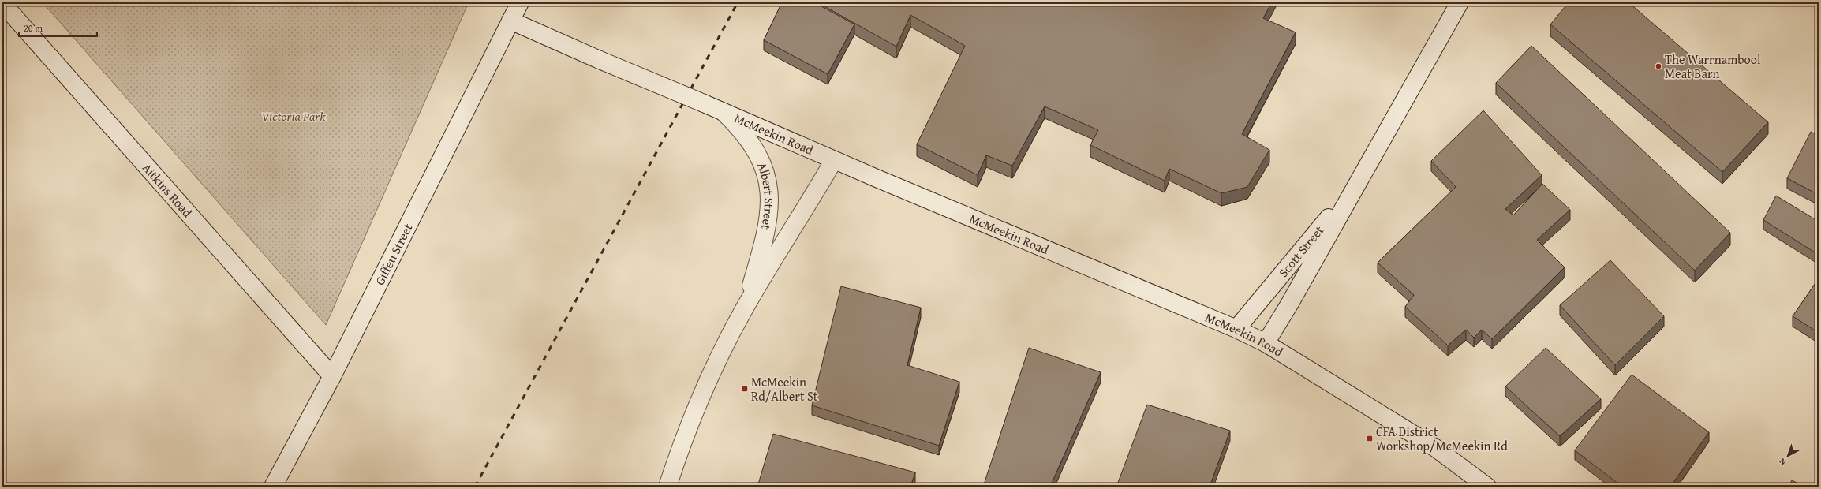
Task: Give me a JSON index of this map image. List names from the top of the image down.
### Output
{
  "streets": {
    "street": [
      "McMeekin Road",
      "Aitkins Road",
      "Albert Street",
      "Scott Street",
      "Giffen Street"
    ]
  },
  "crossings": [
    ["McMeekin Road", "Albert Street"],
    ["McMeekin Road", "Scott Street"],
    ["McMeekin Road", "Giffen Street"],
    ["Aitkins Road", "Giffen Street"]
  ],
  "parks": ["Victoria Park"],
  "places": {
    "other": ["The Warrnambool Meat Barn"],
    "transit": ["McMeekin Rd/Albert St", "CFA District Workshop/McMeekin Rd"]
  },
  "scale_bar": "20 m",
  "north": "bottom left"
}
